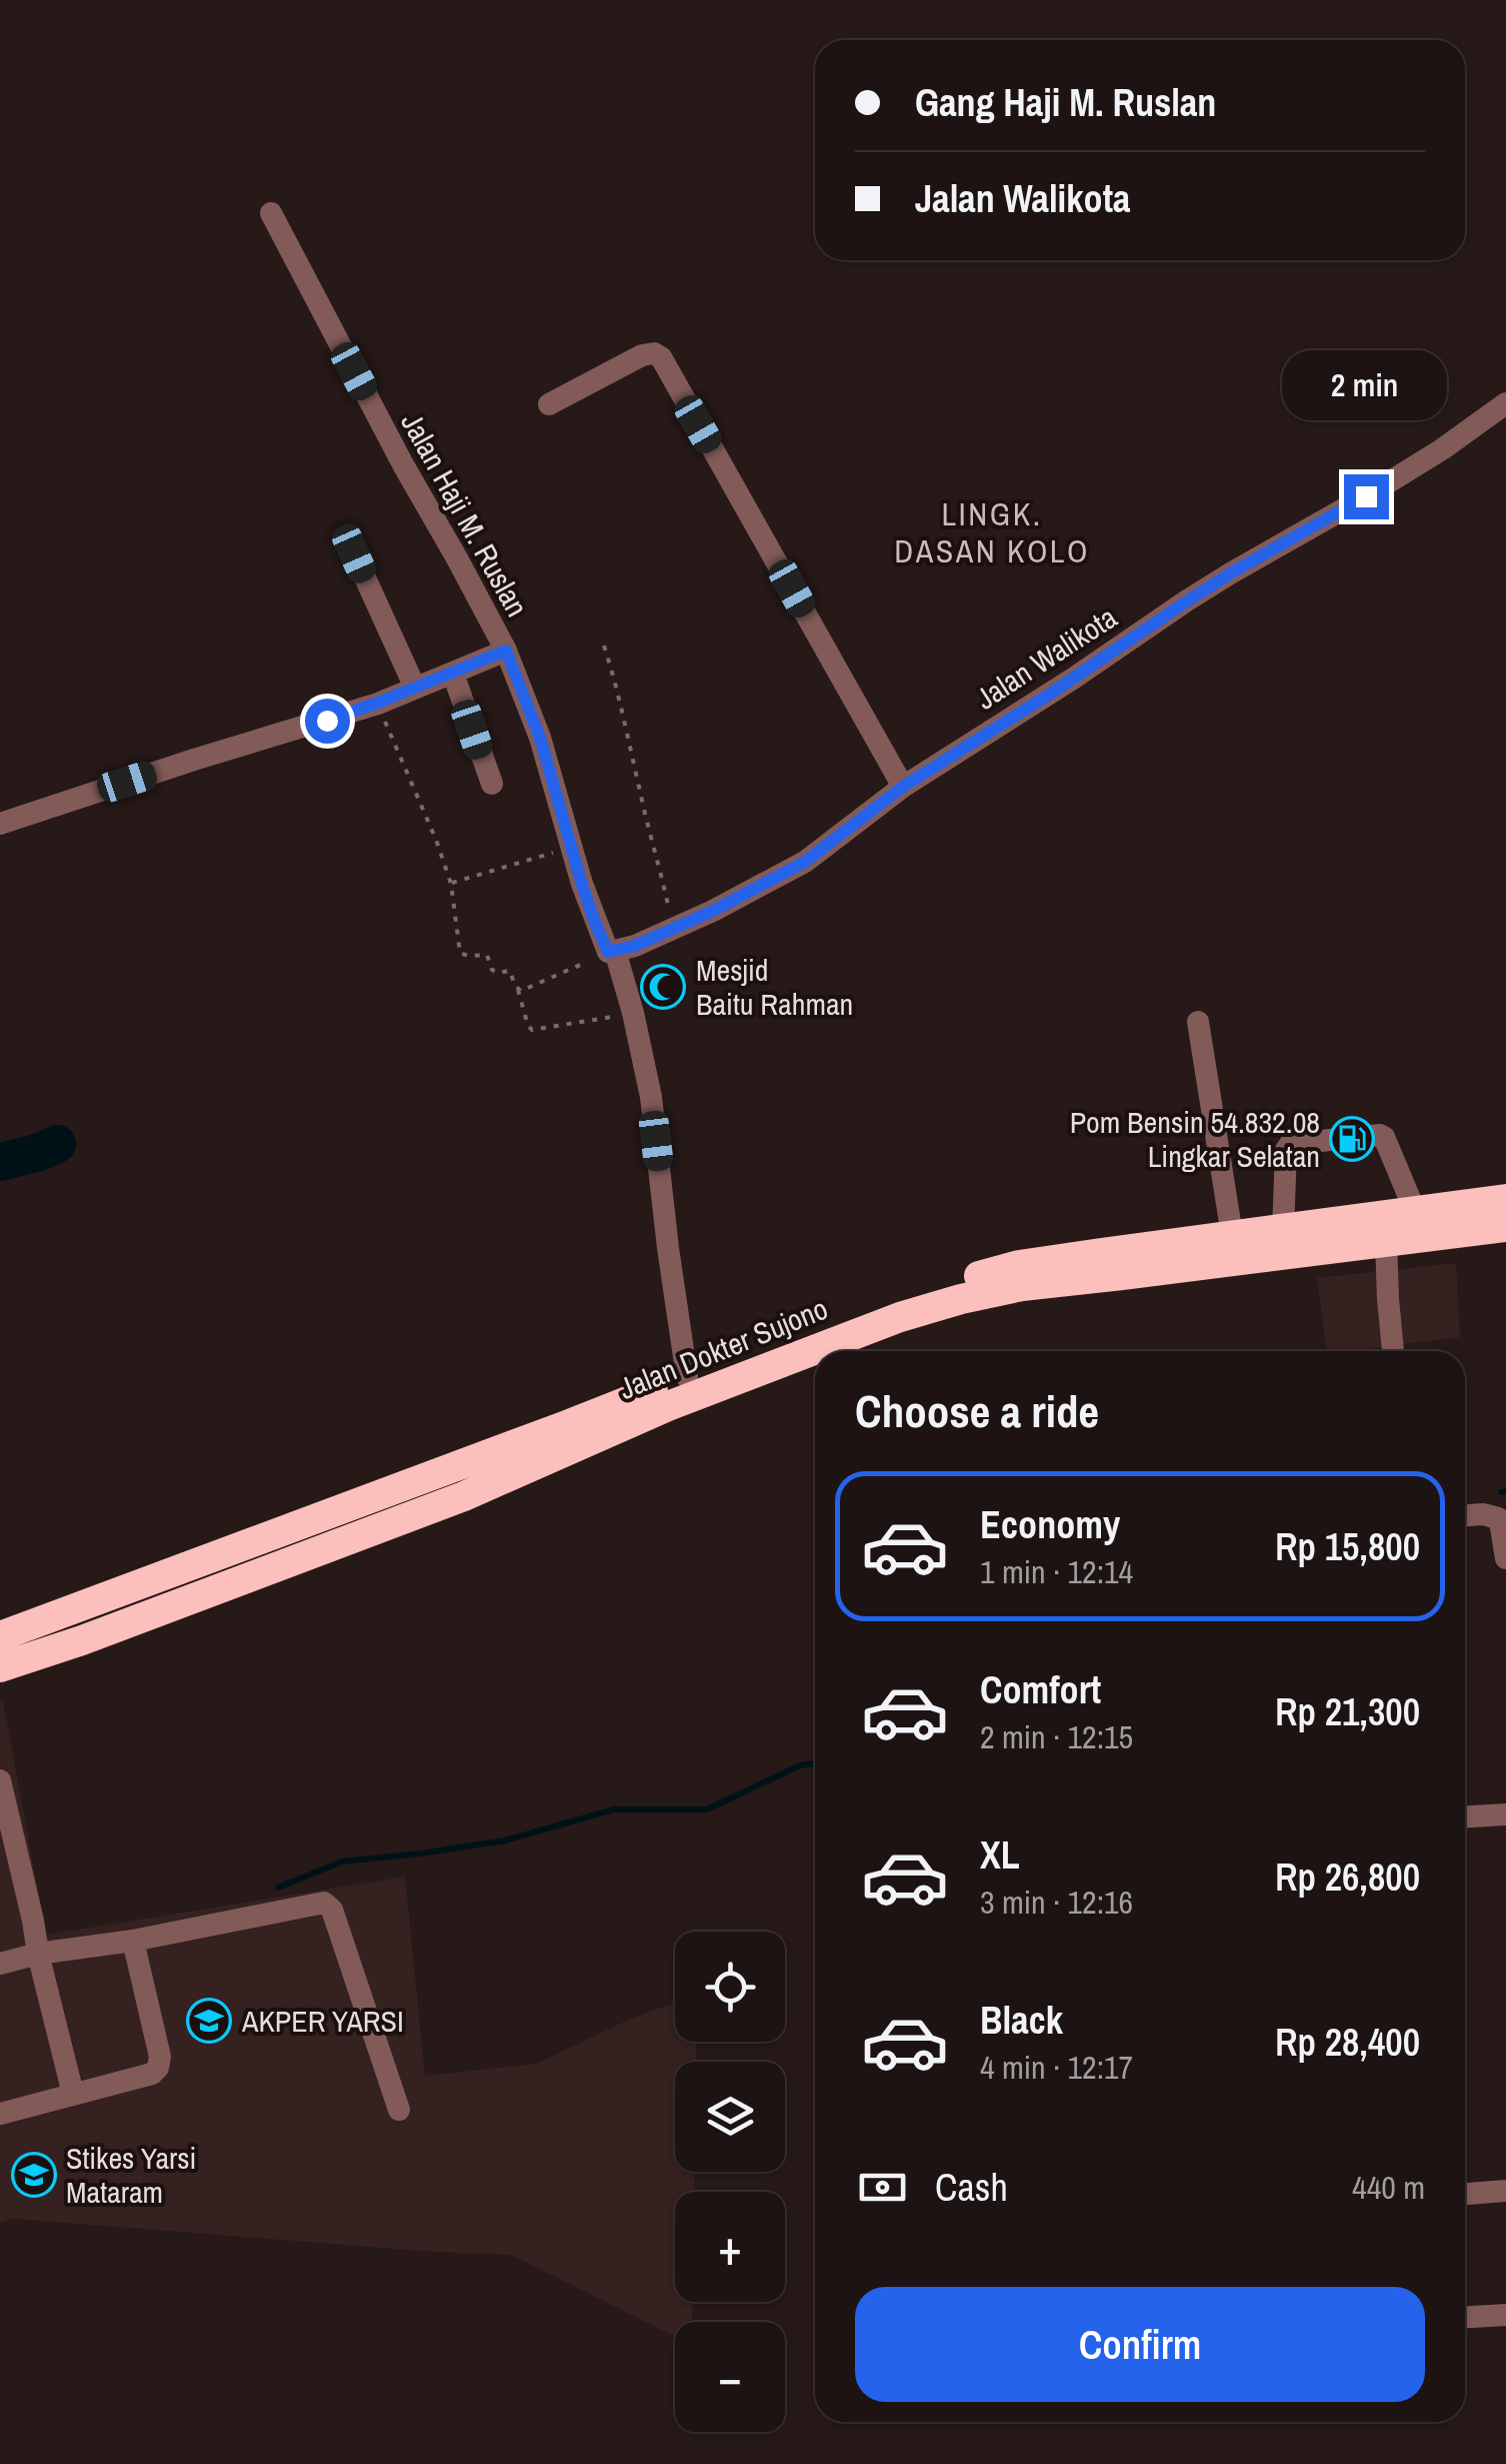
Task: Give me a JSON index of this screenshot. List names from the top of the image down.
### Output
{
  "streets": {
    "highway": ["Jalan Dokter Sujono"],
    "street": ["Jalan Haji M. Ruslan", "Jalan Walikota"]
  },
  "crossings": [
    ["Jalan Haji M. Ruslan", "Jalan Walikota"]
  ],
  "districts": ["LINGK. DASAN KOLO"],
  "places": {
    "mosque": ["Mesjid Baitu Rahman"],
    "fuel station": ["Pom Bensin 54.832.08 Lingkar Selatan"],
    "school or university": ["AKPER YARSI", "Stikes Yarsi Mataram"]
  },
  "page": {
    "banner": ["Gang Haji M. Ruslan", "Jalan Walikota"],
    "bubble": "2 min",
    "heading": "Choose a ride",
    "list": [
      {
        "name": "Economy",
        "note": "1 min · 12:14",
        "value": "Rp 15,800"
      },
      {
        "name": "Comfort",
        "note": "2 min · 12:15",
        "value": "Rp 21,300"
      },
      {
        "name": "XL",
        "note": "3 min · 12:16",
        "value": "Rp 26,800"
      },
      {
        "name": "Black",
        "note": "4 min · 12:17",
        "value": "Rp 28,400"
      }
    ],
    "map_buttons": ["+", "−"],
    "pay": ["Cash", "440 m"],
    "buttons": "Confirm"
  }
}
